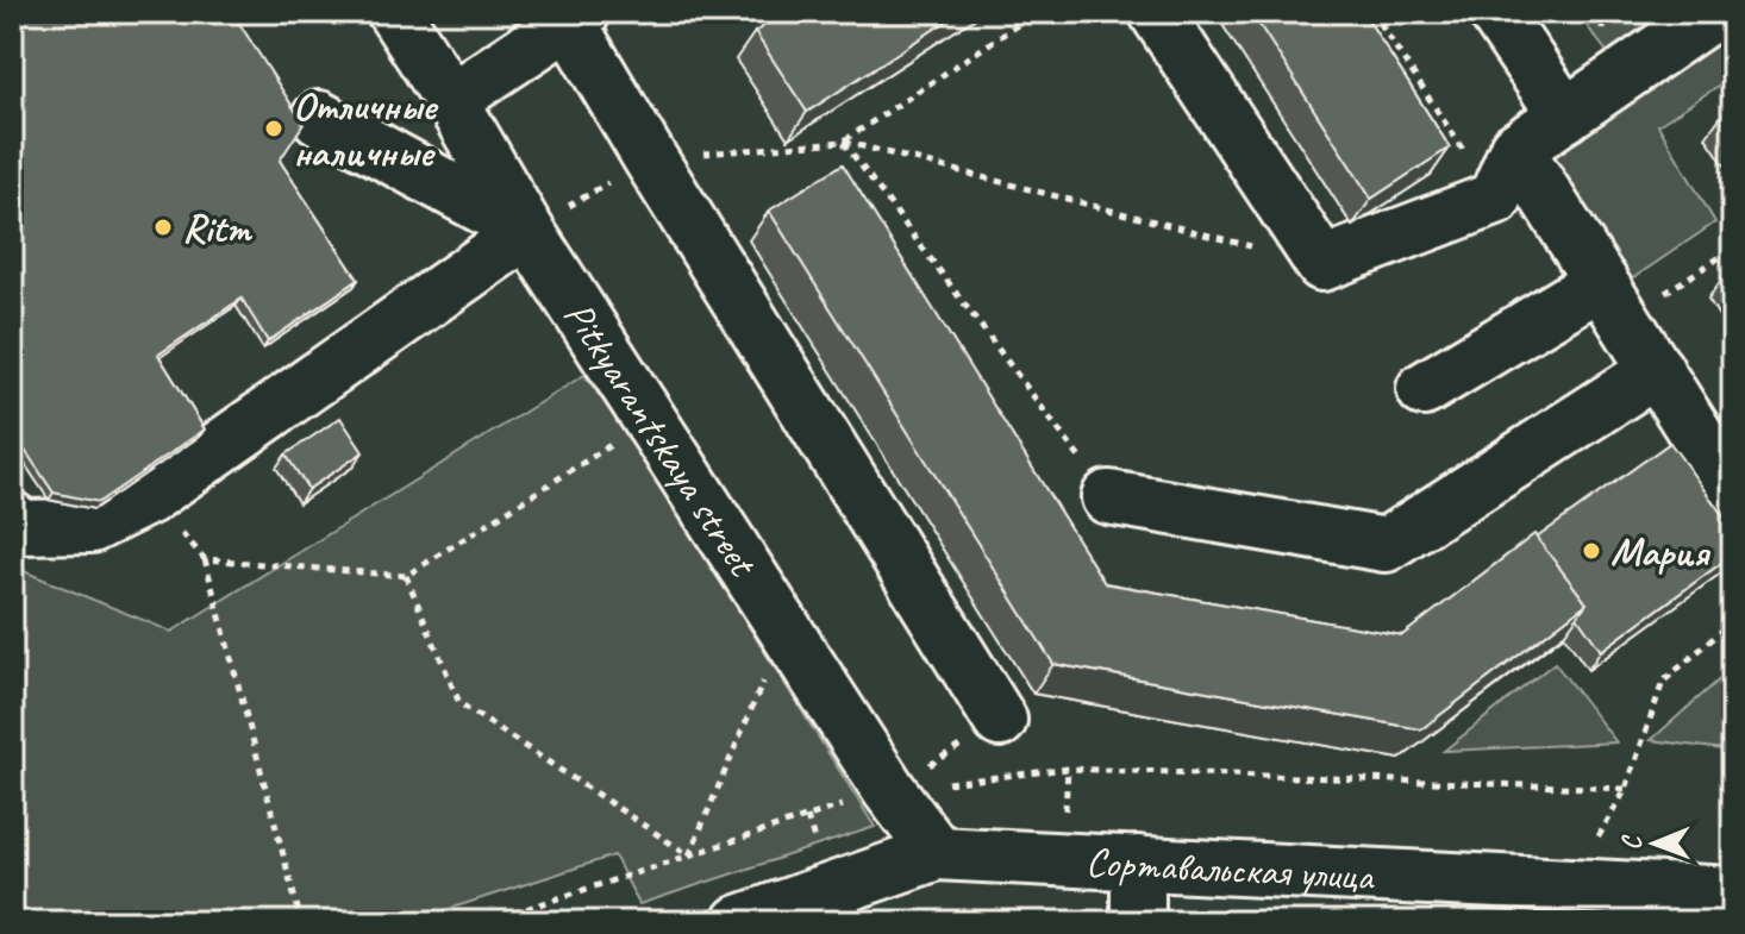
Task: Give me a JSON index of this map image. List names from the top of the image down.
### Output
{
  "streets": {
    "street": ["Pitkyarantskaya street", "Сортавальская улица"]
  },
  "crossings": [
    ["Pitkyarantskaya street", "Сортавальская улица"]
  ],
  "places": ["Отличные наличные", "Ritm", "Мария"],
  "north": "left"
}
